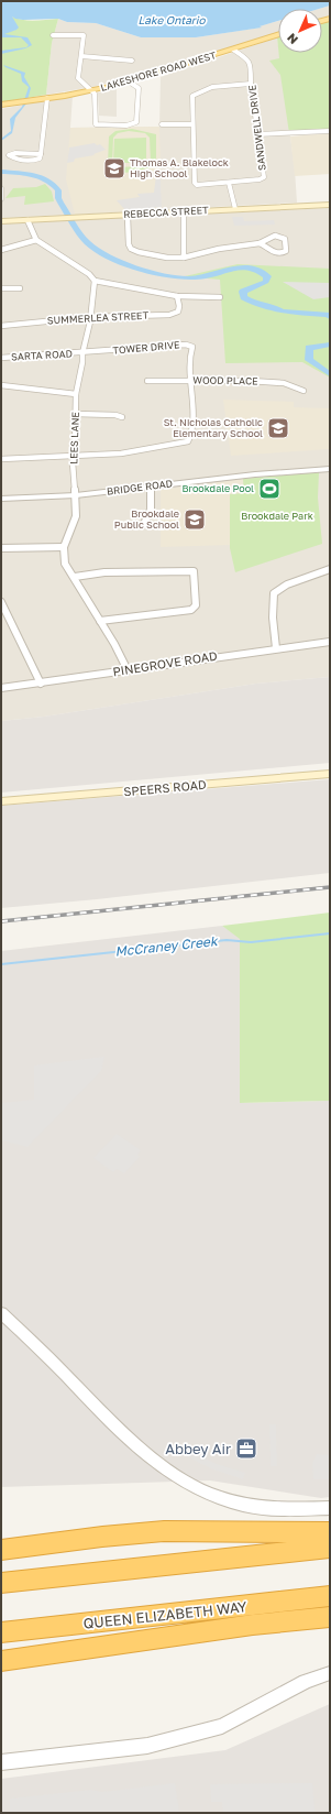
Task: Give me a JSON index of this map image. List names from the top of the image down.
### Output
{
  "streets": {
    "highway": ["QUEEN ELIZABETH WAY"],
    "main road": ["LAKESHORE ROAD WEST", "REBECCA STREET", "SPEERS ROAD"],
    "street": [
      "SANDWELL DRIVE",
      "SUMMERLEA STREET",
      "TOWER DRIVE",
      "SARTA ROAD",
      "WOOD PLACE",
      "LEES LANE",
      "BRIDGE ROAD",
      "PINEGROVE ROAD"
    ]
  },
  "crossings": [
    ["LAKESHORE ROAD WEST", "SANDWELL DRIVE"],
    ["SUMMERLEA STREET", "LEES LANE"],
    ["TOWER DRIVE", "SARTA ROAD"],
    ["TOWER DRIVE", "WOOD PLACE"],
    ["TOWER DRIVE", "LEES LANE"],
    ["SARTA ROAD", "LEES LANE"],
    ["LEES LANE", "BRIDGE ROAD"]
  ],
  "water": ["Lake Ontario", "McCraney Creek"],
  "parks": ["Brookdale Park"],
  "places": {
    "school or university": ["Thomas A. Blakelock High School", "St. Nicholas Catholic Elementary School", "Brookdale Public School"],
    "sports": ["Brookdale Pool"],
    "office": ["Abbey Air"]
  },
  "north": "bottom left"
}
